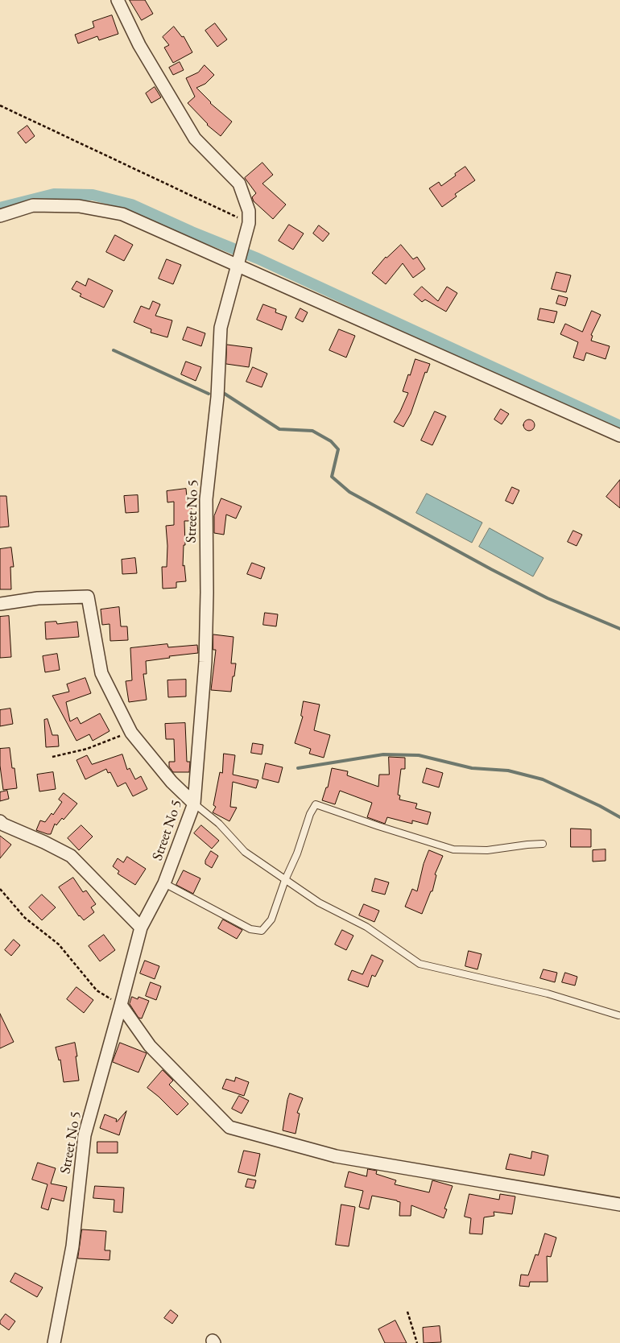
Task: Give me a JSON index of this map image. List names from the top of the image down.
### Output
{
  "streets": {
    "street": ["Street No 5"]
  }
}
